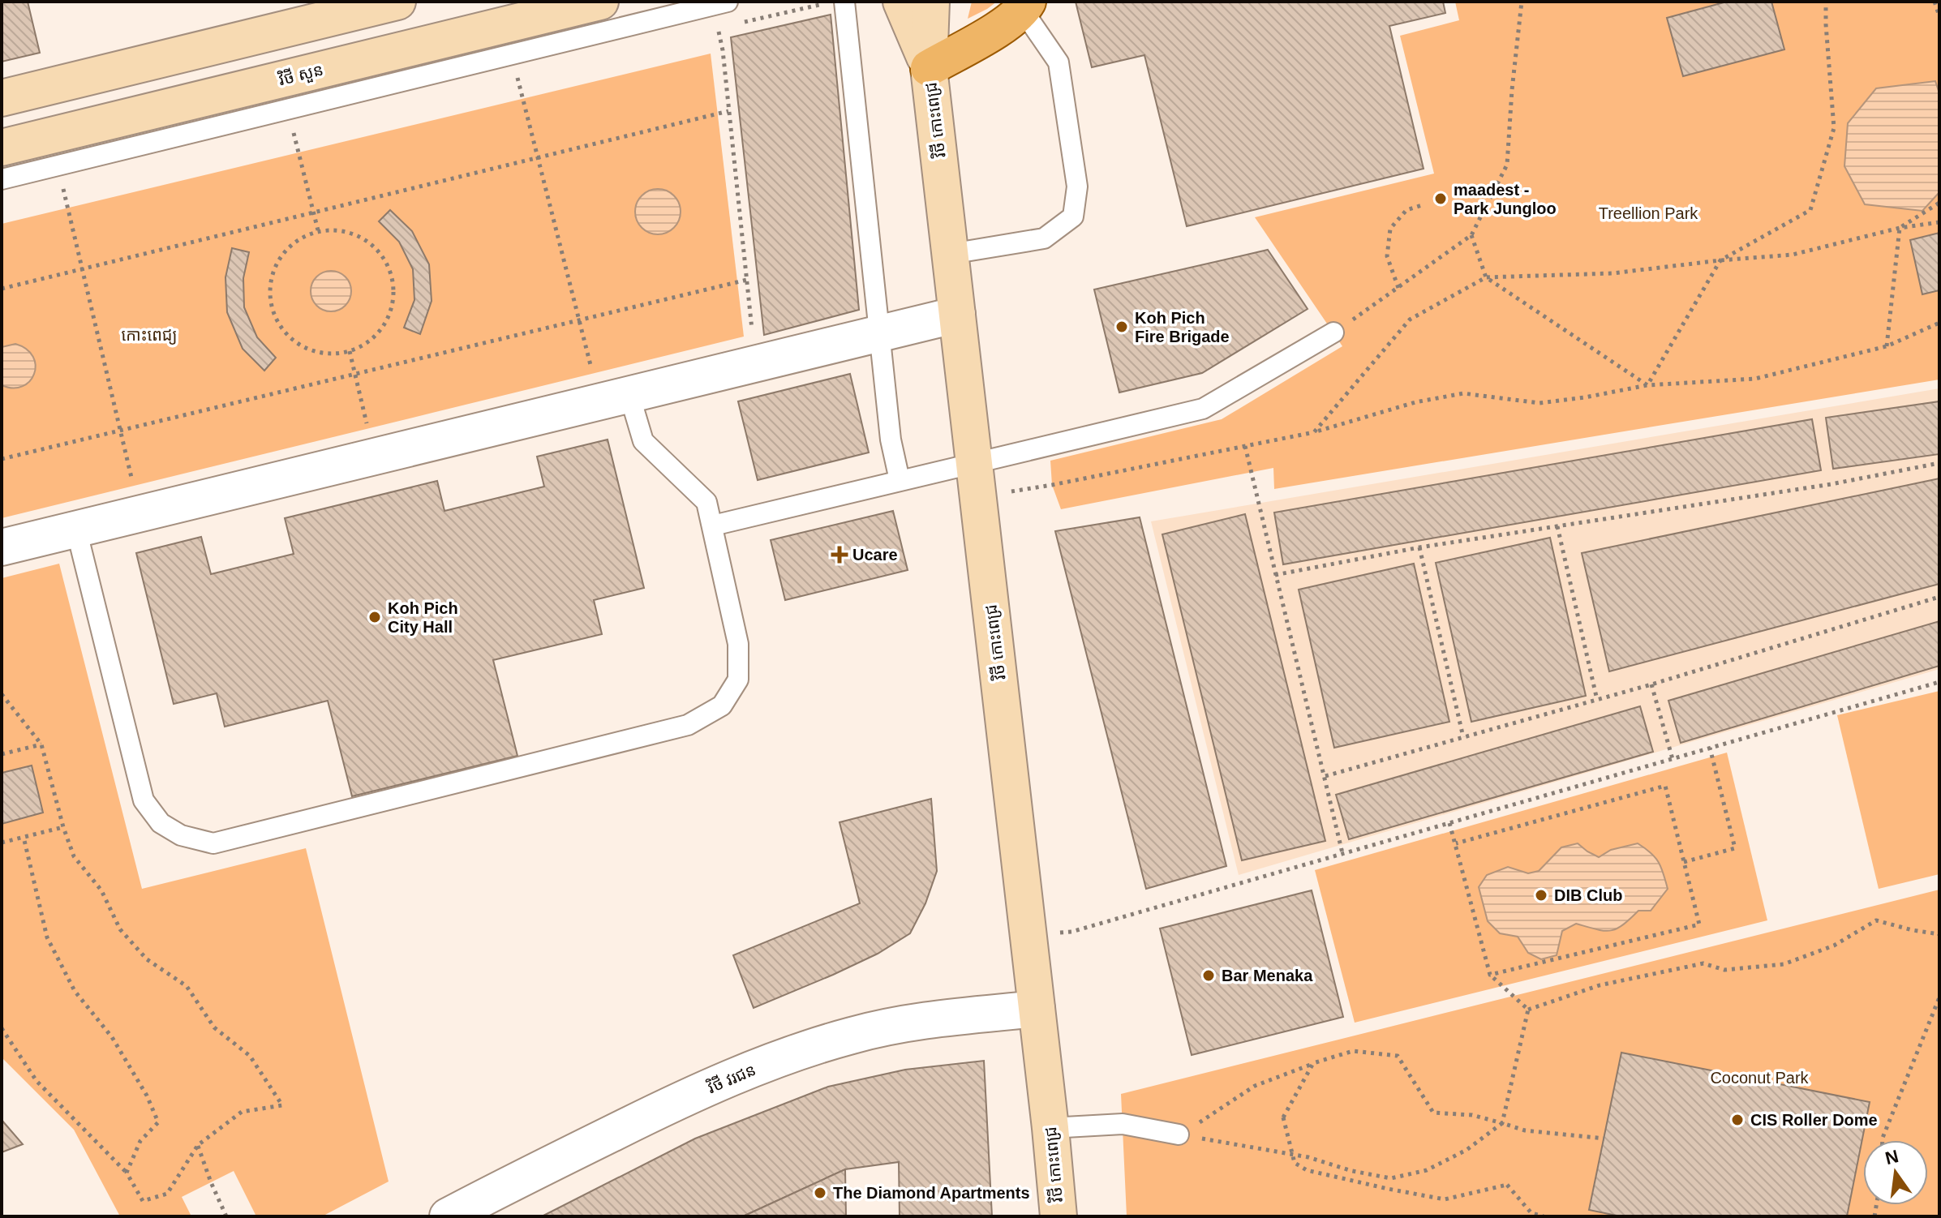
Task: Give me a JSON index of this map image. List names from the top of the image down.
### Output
{
  "streets": {
    "main road": ["វិថី សួន", "វិថី កោះពេជ្រ"],
    "street": ["វិថី វរជន"]
  },
  "crossings": [
    ["វិថី កោះពេជ្រ", "វិថី វរជន"]
  ],
  "parks": ["Treellion Park", "កោះពេជ្យ", "Coconut Park"],
  "places": {
    "other": [
      "maadest - Park Jungloo",
      "Koh Pich Fire Brigade",
      "Koh Pich City Hall",
      "DIB Club",
      "Bar Menaka",
      "CIS Roller Dome",
      "The Diamond Apartments"
    ],
    "health": ["Ucare"]
  },
  "north": "top"
}
